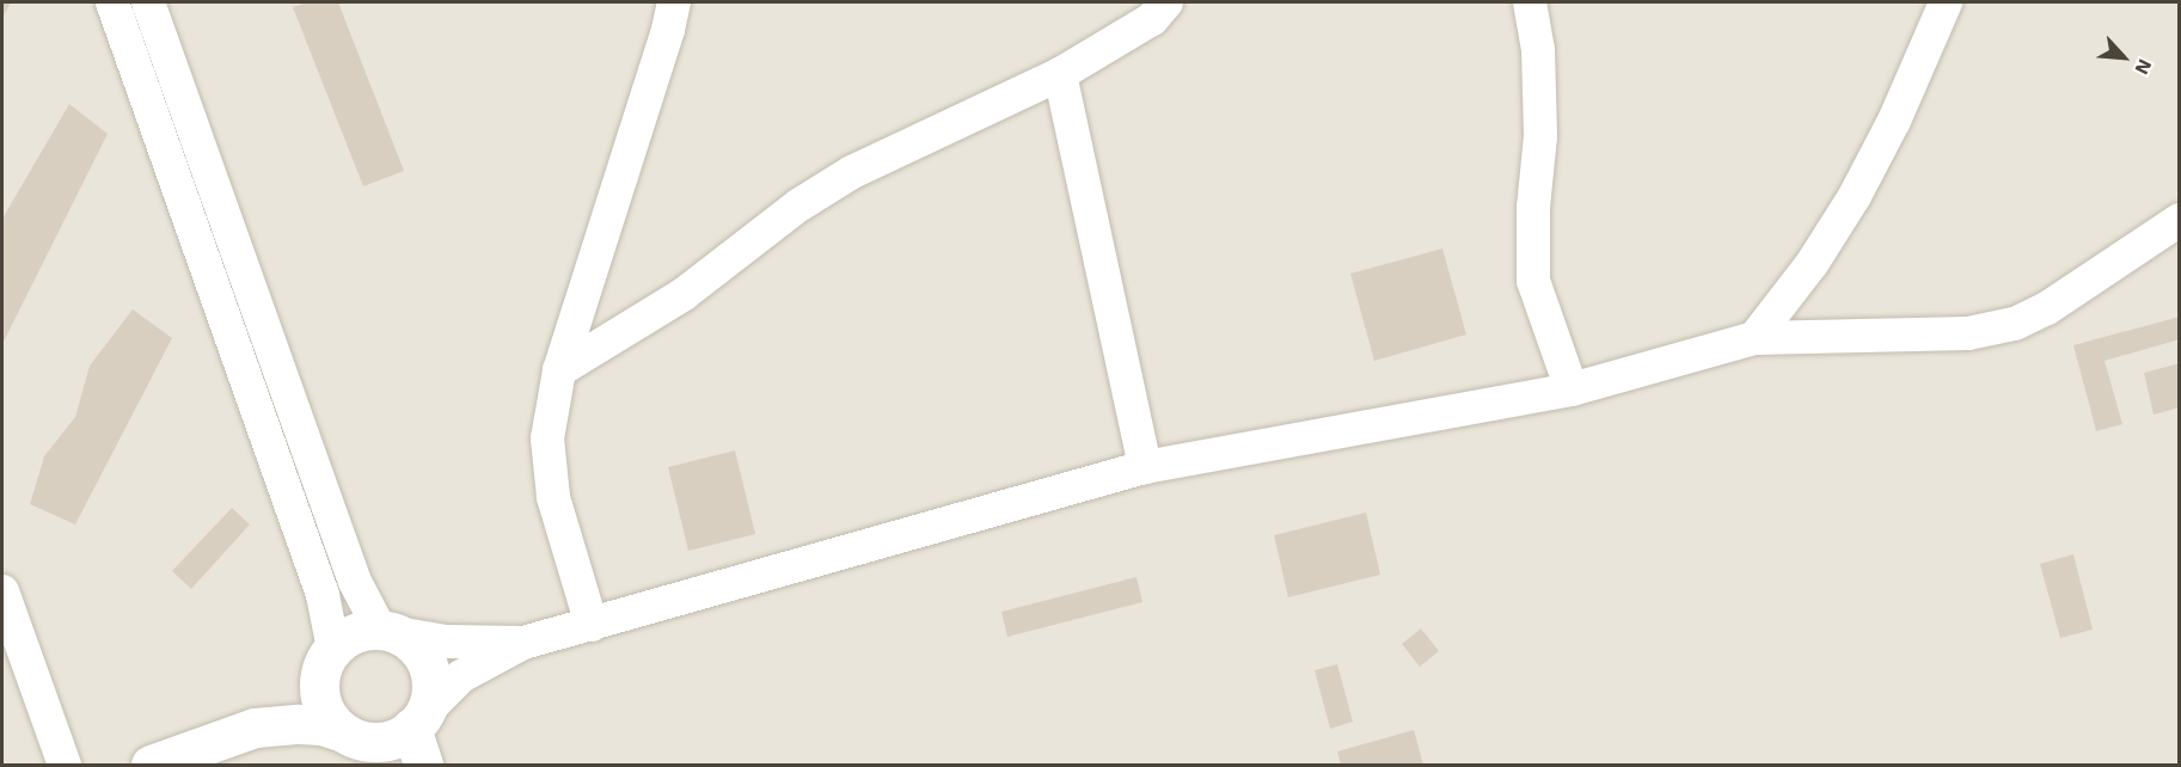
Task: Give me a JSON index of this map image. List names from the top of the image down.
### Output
{
  "north": "bottom right"
}
